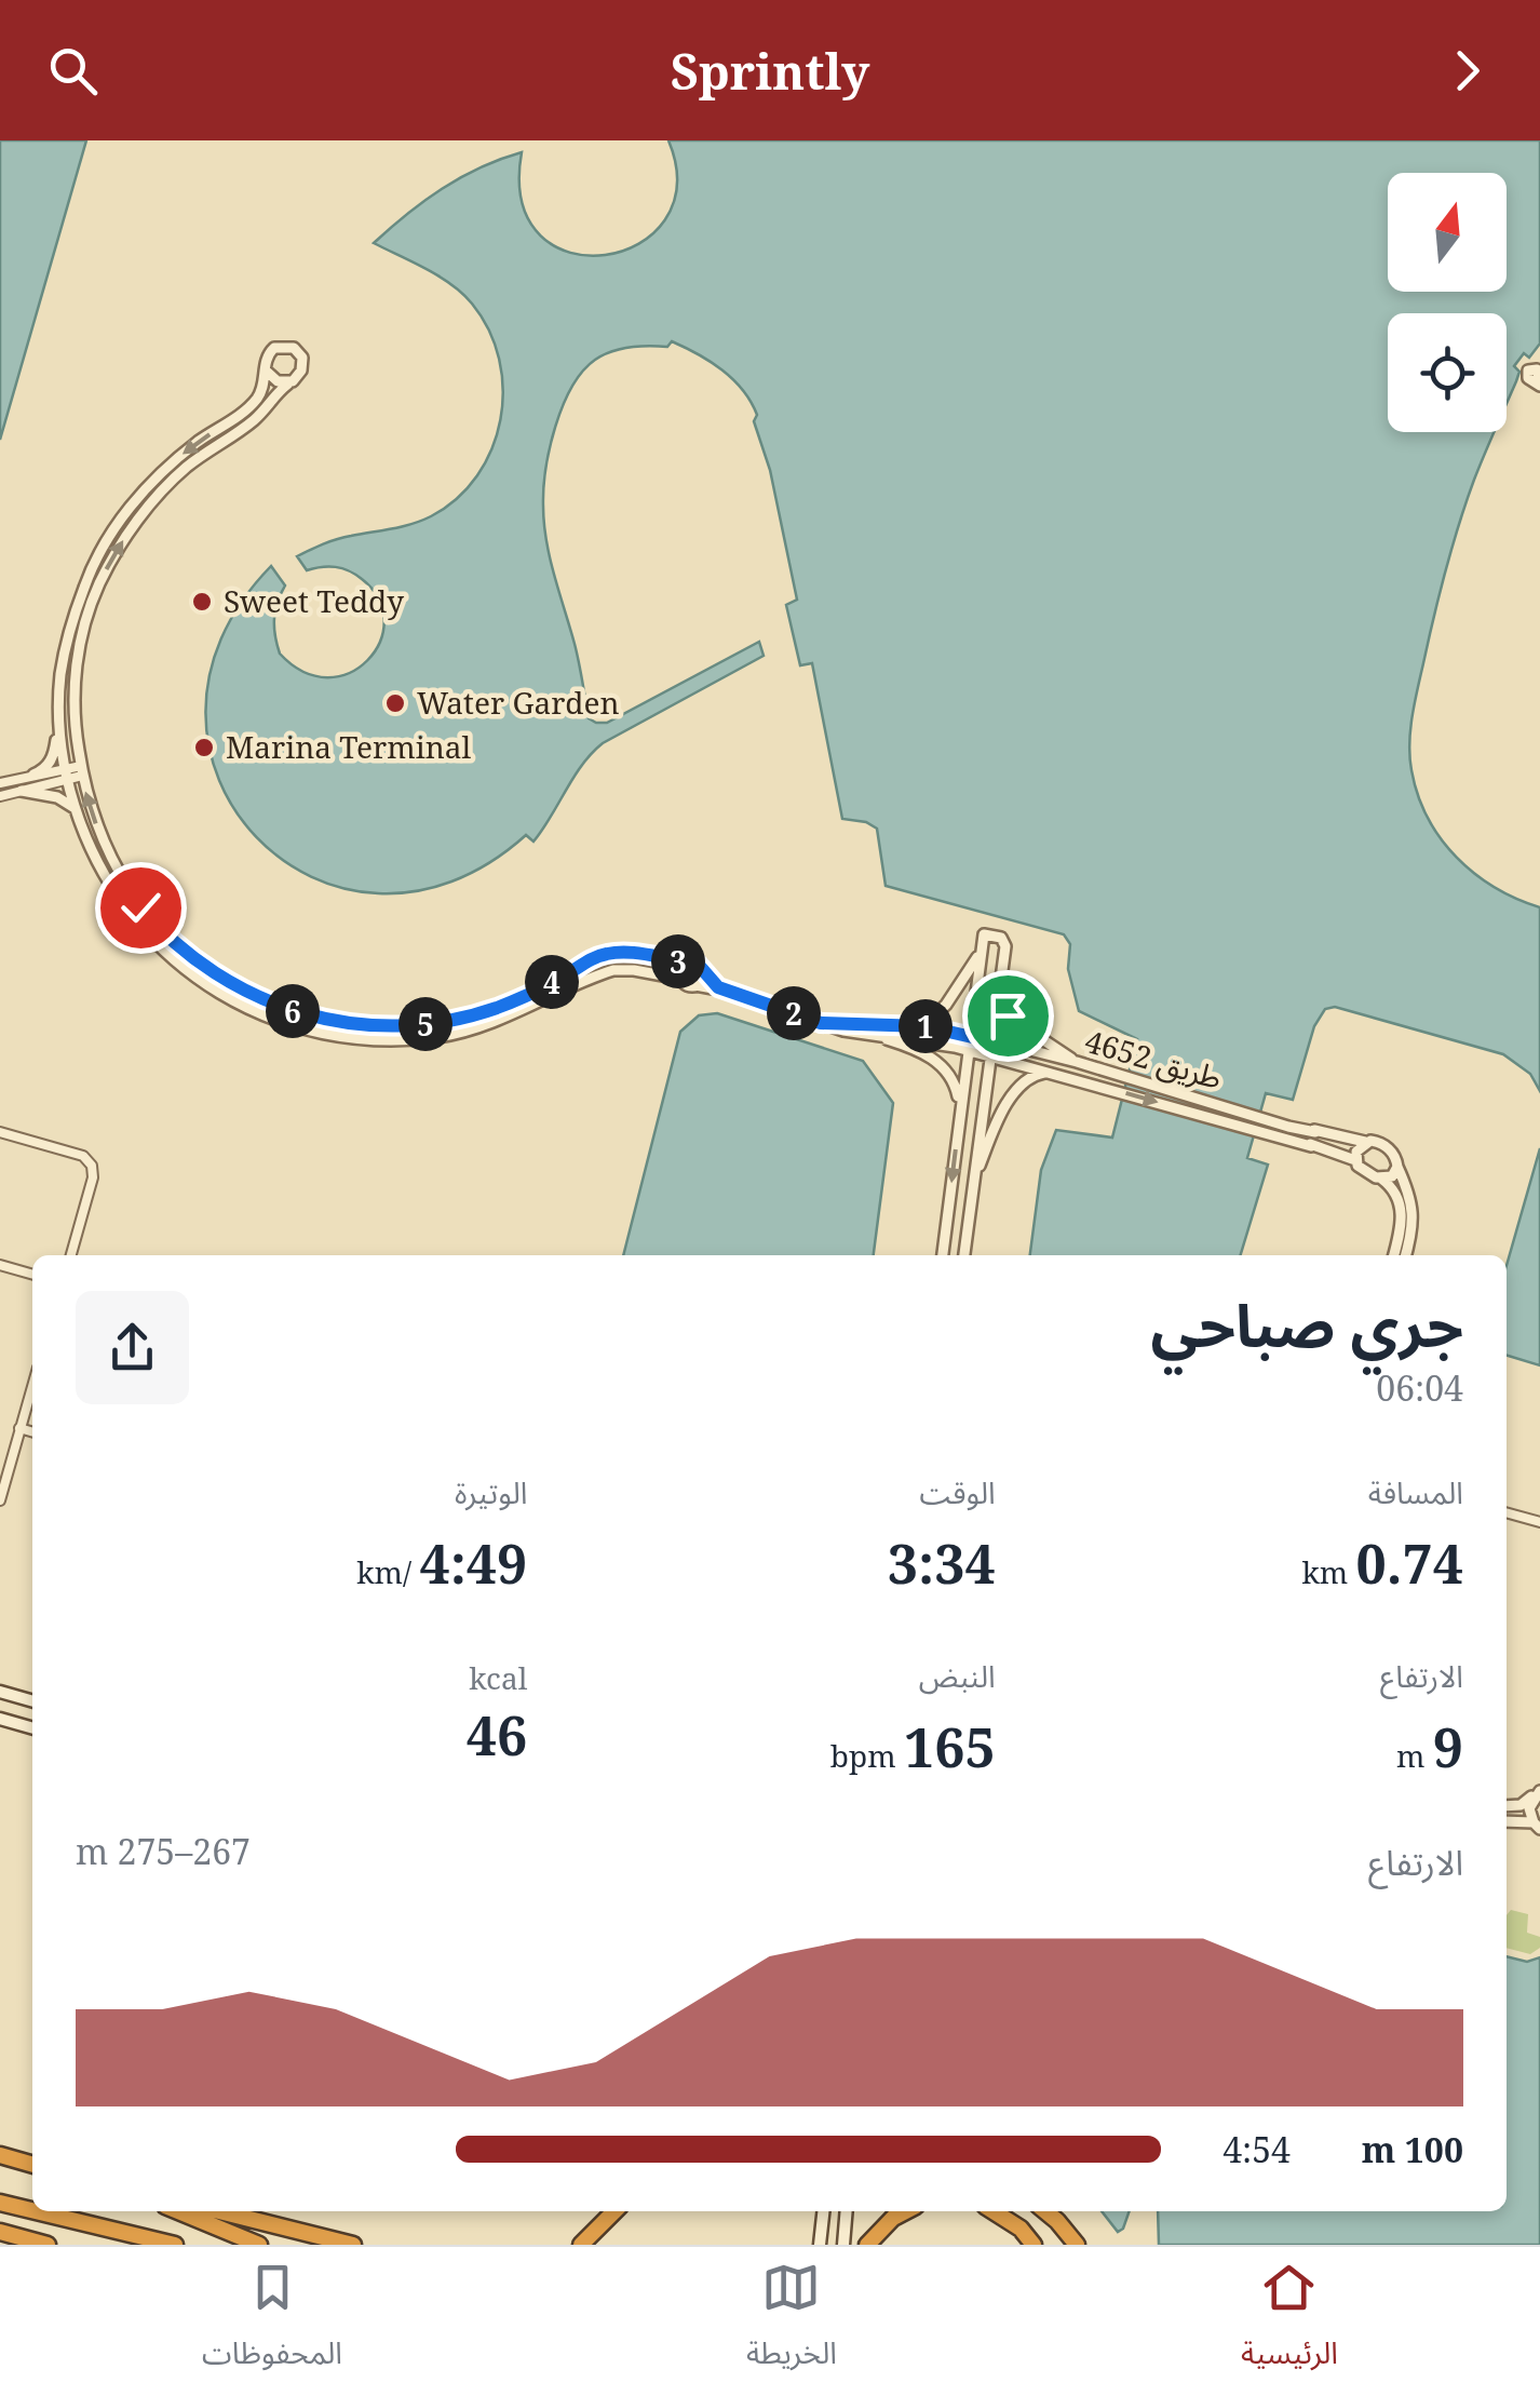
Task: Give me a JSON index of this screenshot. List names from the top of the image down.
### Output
{
  "streets": {
    "street": ["طريق 4652"]
  },
  "places": ["Sweet Teddy", "Water Garden", "Marina Terminal"],
  "north": "top",
  "page": {
    "header": "Sprintly",
    "pins": [
      "3",
      "4",
      "6",
      "2",
      "5",
      "1"
    ],
    "heading": ["جري صباحي", "06:04"],
    "stats": [
      ["المسافة", "0.74 km"],
      ["الوقت", "3:34"],
      ["الوتيرة", "4:49 /km"],
      ["الارتفاع", "9 m"],
      ["النبض", "165 bpm"],
      ["kcal", "46"]
    ],
    "chart": ["الارتفاع", "267–275 m"],
    "list": [
      {
        "name": "100 m",
        "note": "4:54"
      }
    ],
    "tabs": ["الرئيسية", "الخريطة", "المحفوظات"]
  }
}
